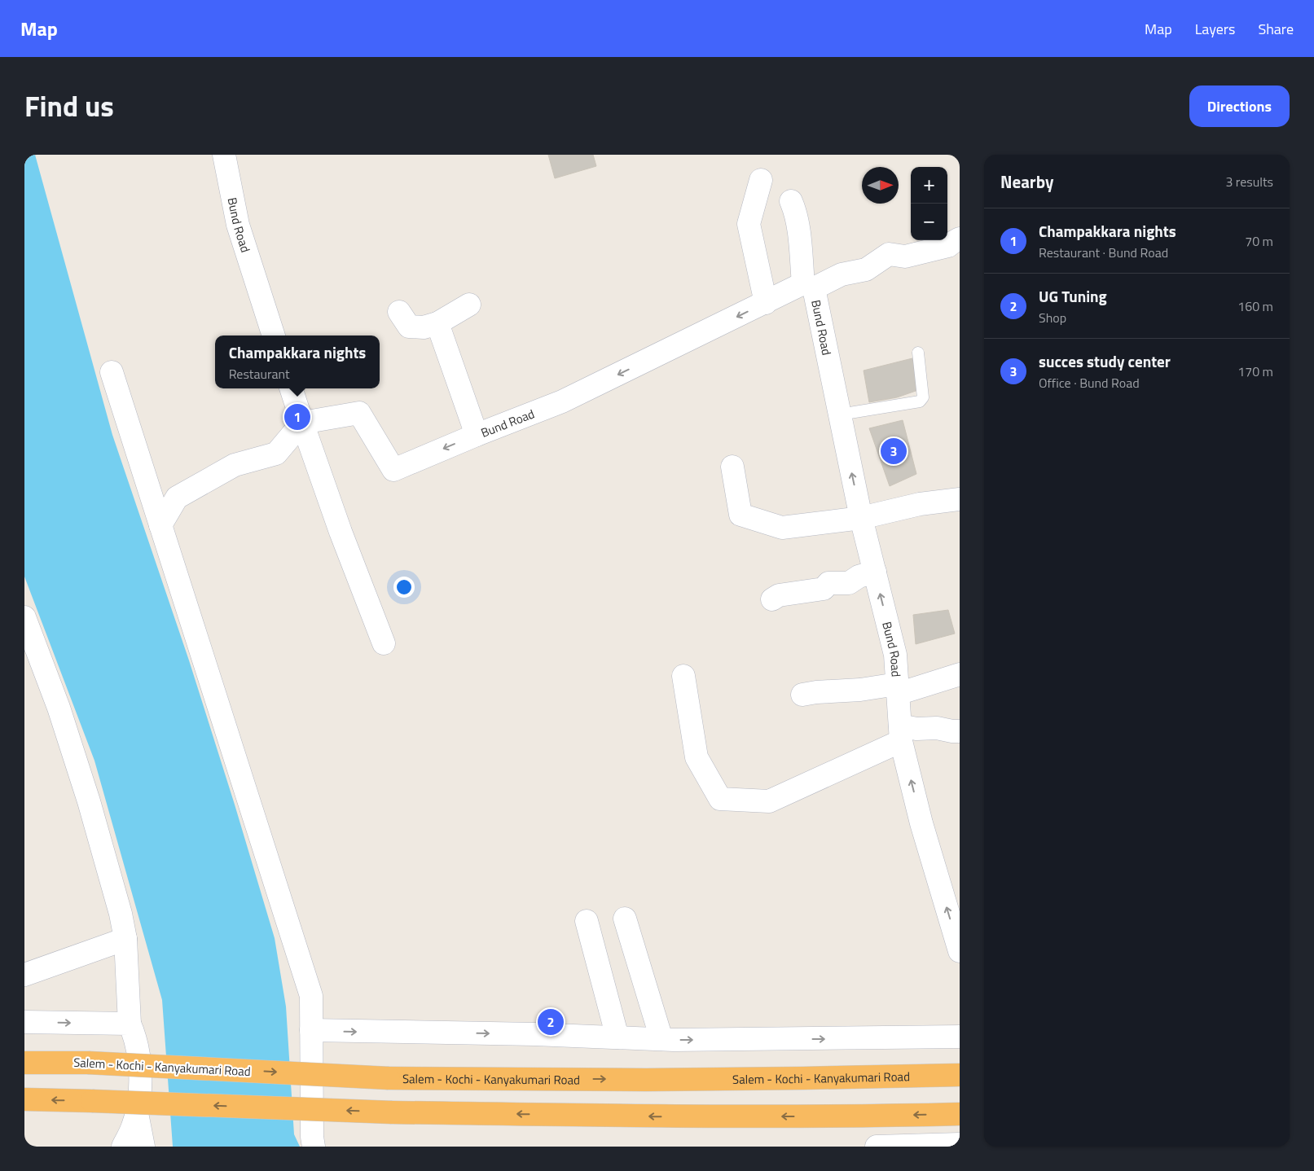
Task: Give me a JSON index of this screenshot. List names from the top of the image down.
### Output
{
  "streets": {
    "highway": ["Salem - Kochi - Kanyakumari Road"],
    "street": ["Bund Road"]
  },
  "north": "right",
  "page": {
    "header": "Map",
    "nav": ["Map", "Layers", "Share"],
    "title": "Find us",
    "buttons": "Directions",
    "heading": ["Nearby", "3 results"],
    "map_buttons": ["+", "−"],
    "list": [
      {
        "mark": "1",
        "name": "Champakkara nights",
        "note": "Restaurant · Bund Road",
        "value": "70 m"
      },
      {
        "mark": "2",
        "name": "UG Tuning",
        "note": "Shop",
        "value": "160 m"
      },
      {
        "mark": "3",
        "name": "succes study center",
        "note": "Office · Bund Road",
        "value": "170 m"
      }
    ],
    "popup": ["Champakkara nights", "Restaurant"],
    "pins": ["1", "3", "2"]
  }
}
